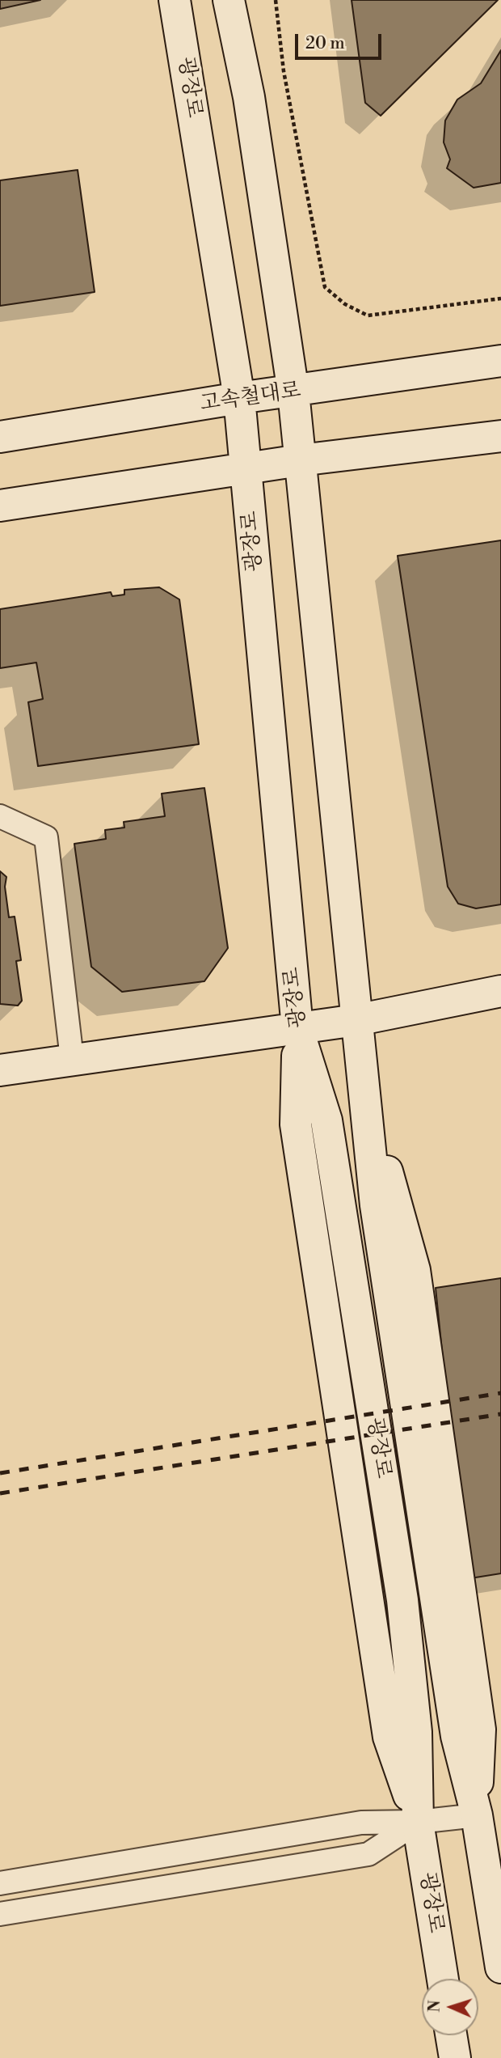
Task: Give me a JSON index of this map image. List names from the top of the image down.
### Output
{
  "streets": {
    "main road": ["광장로", "고속철대로"]
  },
  "crossings": [
    ["광장로", "고속철대로"]
  ],
  "scale_bar": "20 m",
  "north": "left"
}
